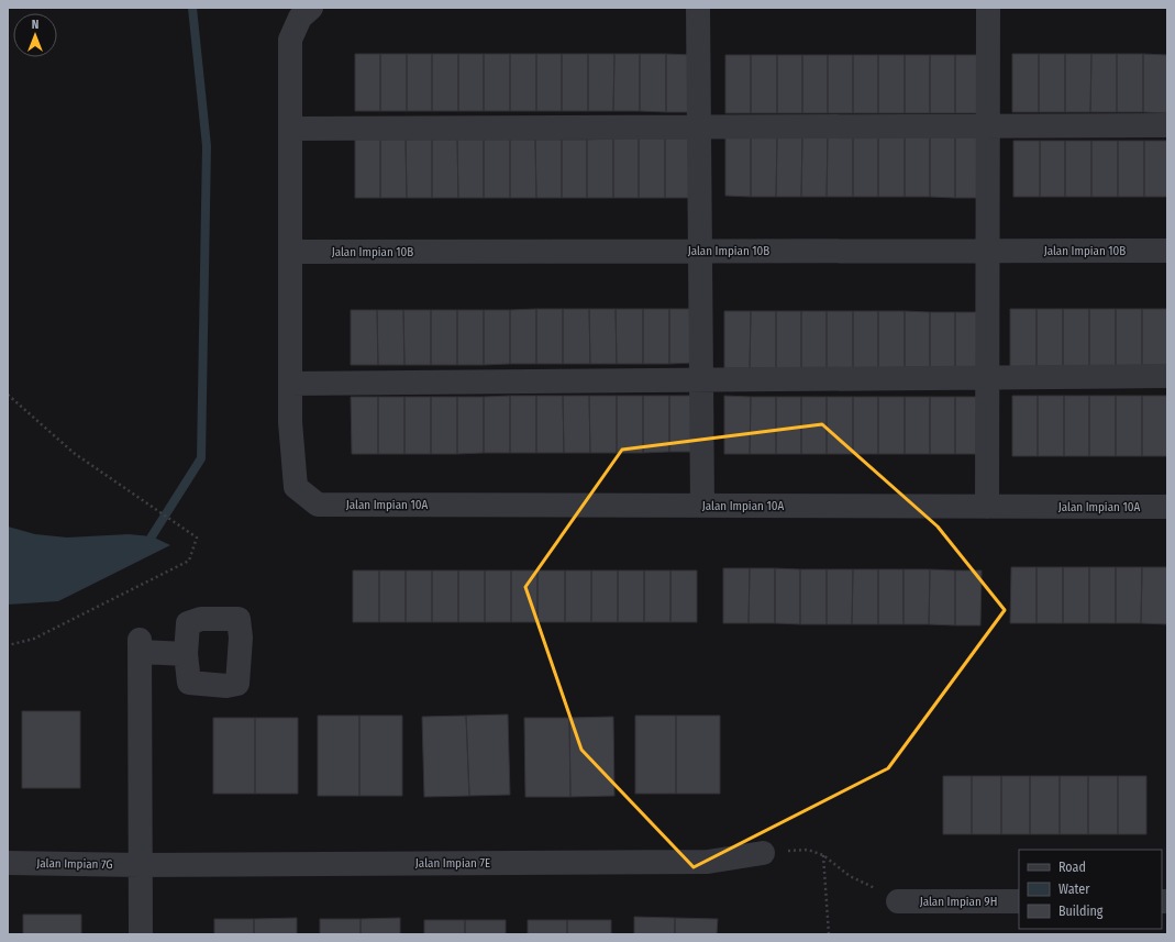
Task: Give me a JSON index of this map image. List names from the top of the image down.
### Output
{
  "streets": {
    "street": [
      "Jalan Impian 10B",
      "Jalan Impian 10A",
      "Jalan Impian 7E",
      "Jalan Impian 7G",
      "Jalan Impian 9H"
    ]
  },
  "crossings": [
    ["Jalan Impian 7E", "Jalan Impian 7G"]
  ],
  "legend": ["Road", "Water", "Building"],
  "north": "top"
}
